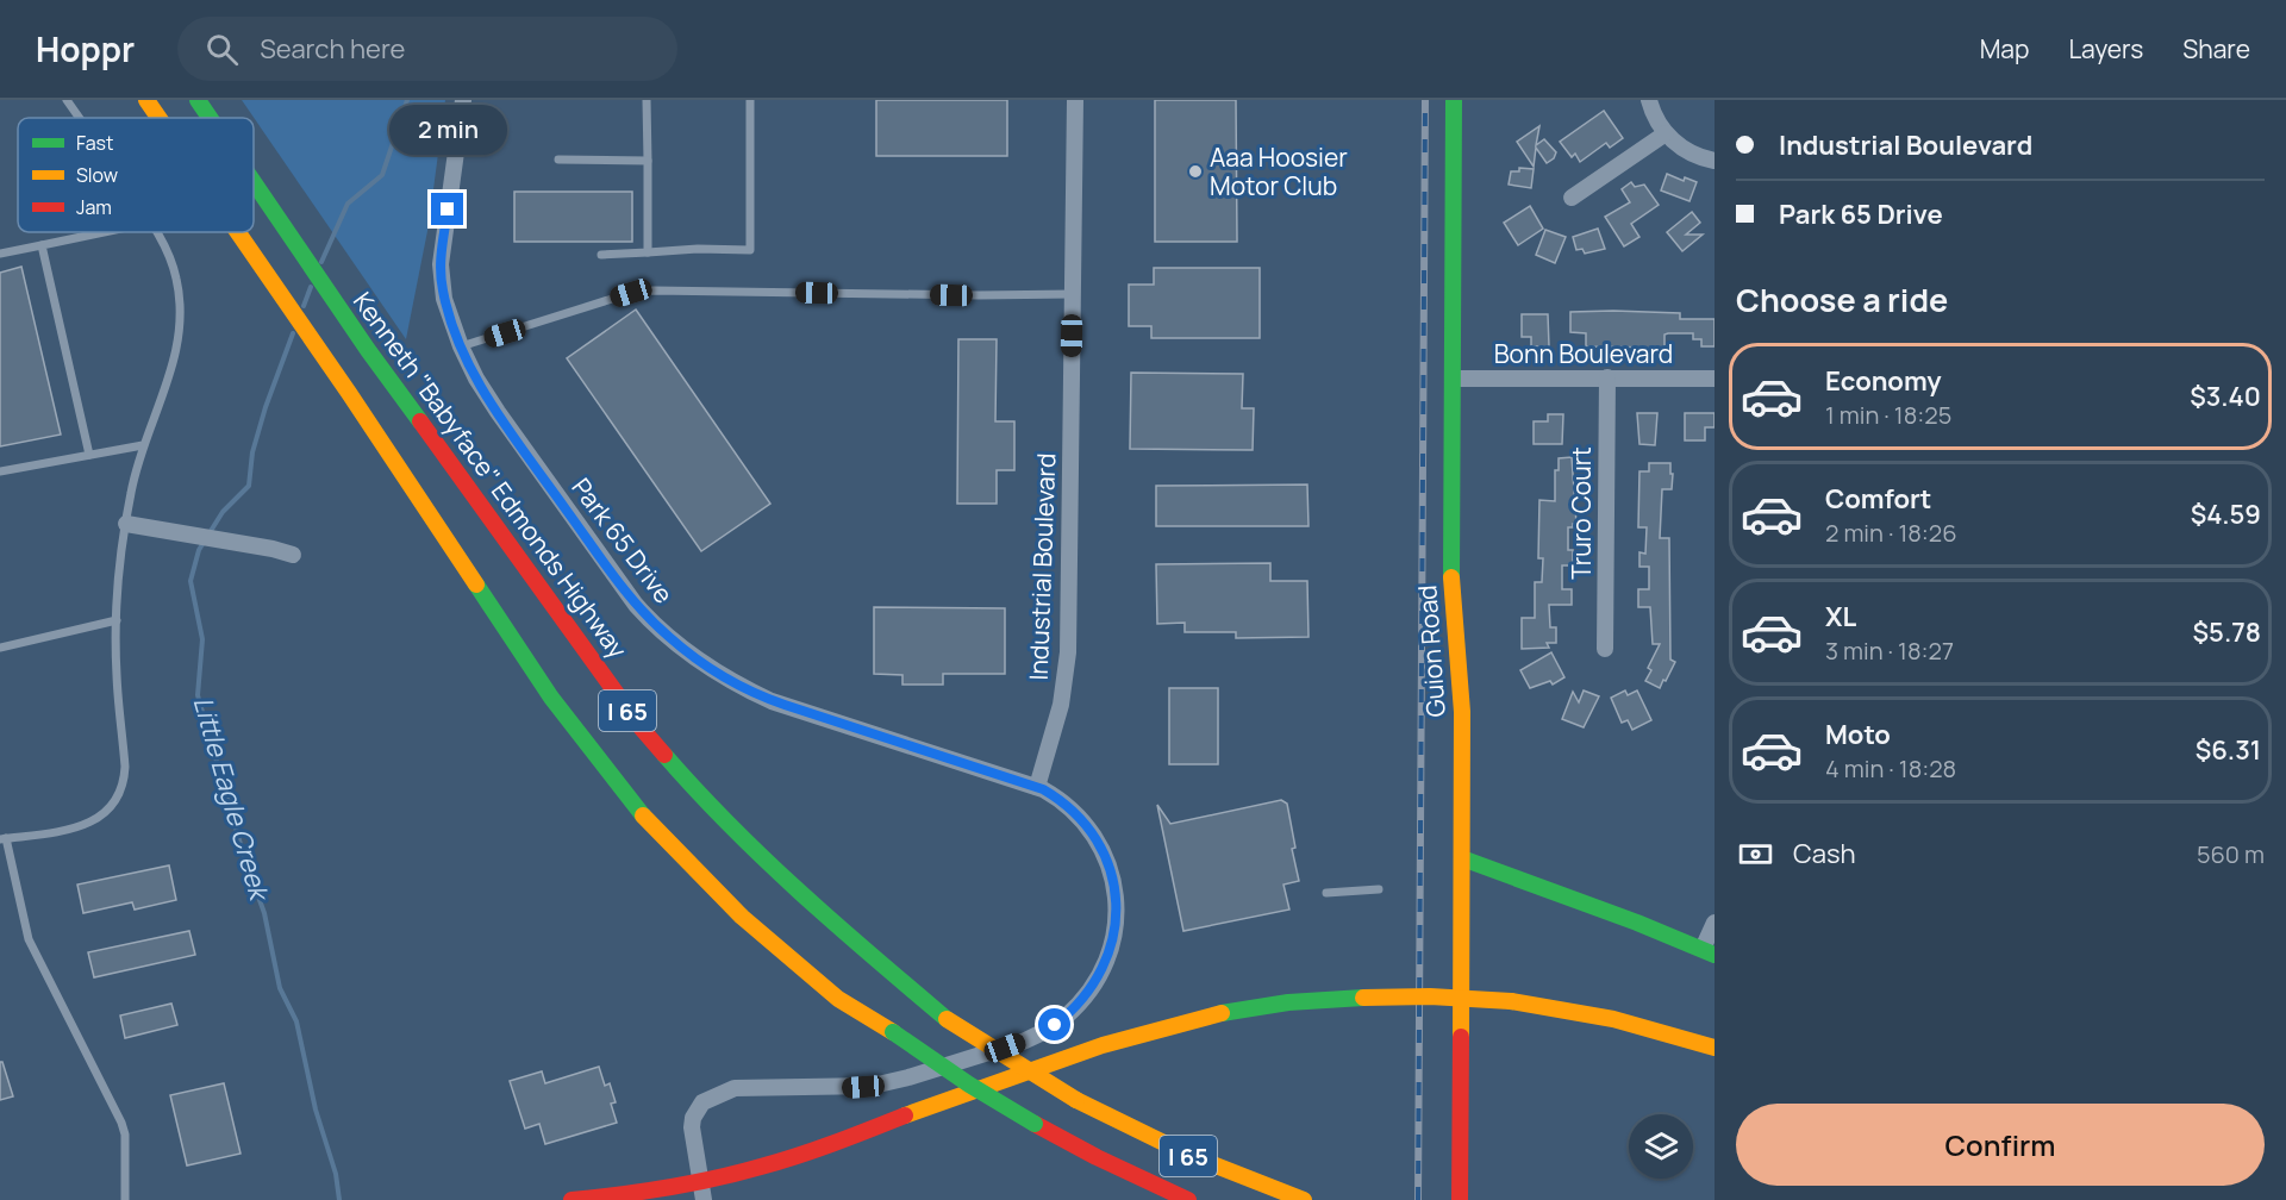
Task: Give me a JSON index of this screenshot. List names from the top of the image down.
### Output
{
  "streets": {
    "main road": ["Kenneth \"Babyface\" Edmonds Highway", "Guion Road", "I 65"],
    "street": [
      "Bonn Boulevard",
      "Truro Court",
      "Park 65 Drive",
      "Industrial Boulevard"
    ]
  },
  "crossings": [
    ["Bonn Boulevard", "Truro Court"],
    ["Bonn Boulevard", "Guion Road"],
    ["Park 65 Drive", "Industrial Boulevard"]
  ],
  "water": ["Little Eagle Creek"],
  "places": ["Aaa Hoosier Motor Club"],
  "legend": ["Fast", "Slow", "Jam"],
  "page": {
    "header": "Hoppr",
    "search": "Search here",
    "nav": ["Map", "Layers", "Share"],
    "banner": ["Industrial Boulevard", "Park 65 Drive"],
    "bubble": "2 min",
    "heading": "Choose a ride",
    "list": [
      {
        "name": "Economy",
        "note": "1 min · 18:25",
        "value": "$3.40"
      },
      {
        "name": "Comfort",
        "note": "2 min · 18:26",
        "value": "$4.59"
      },
      {
        "name": "XL",
        "note": "3 min · 18:27",
        "value": "$5.78"
      },
      {
        "name": "Moto",
        "note": "4 min · 18:28",
        "value": "$6.31"
      }
    ],
    "pay": ["Cash", "560 m"],
    "buttons": "Confirm"
  }
}
